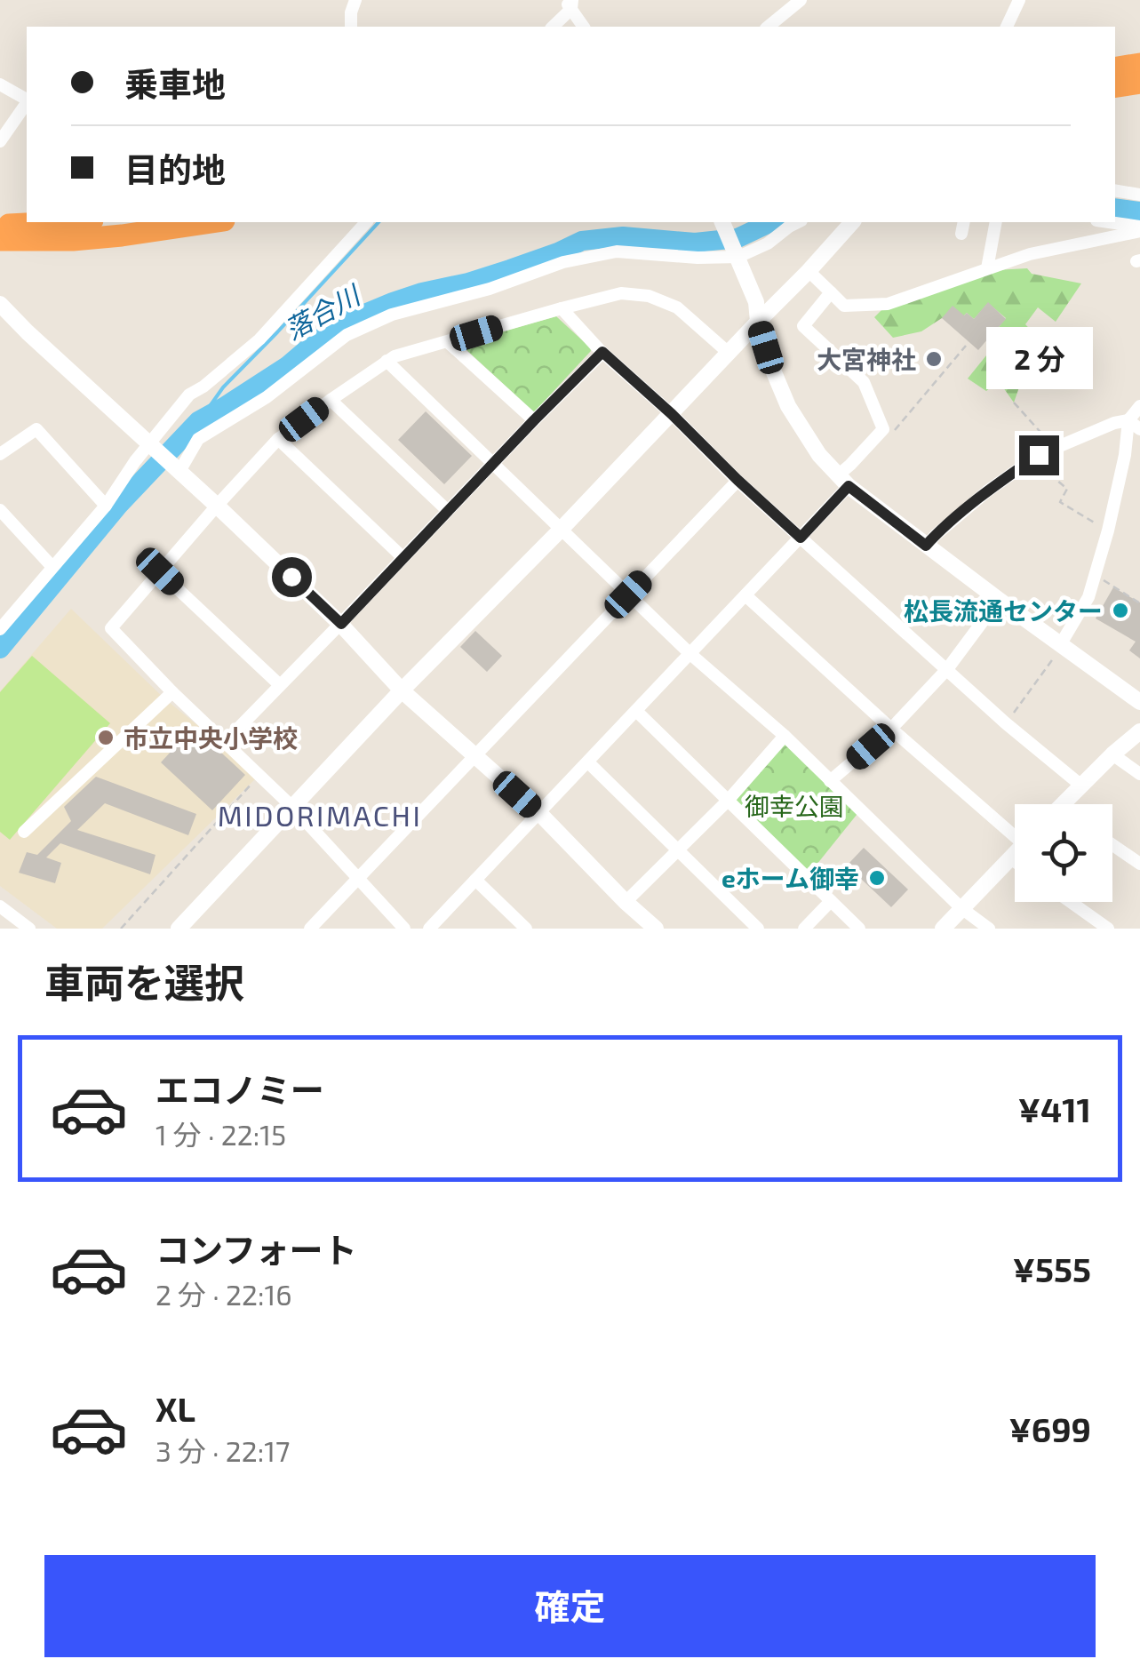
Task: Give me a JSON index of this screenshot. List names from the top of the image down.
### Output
{
  "districts": ["MIDORIMACHI"],
  "water": ["落合川"],
  "parks": ["御幸公園"],
  "places": [
    "大宮神社",
    "松長流通センター",
    "市立中央小学校",
    "eホーム御幸"
  ],
  "page": {
    "banner": ["乗車地", "目的地"],
    "bubble": "2 分",
    "heading": "車両を選択",
    "list": [
      {
        "name": "エコノミー",
        "note": "1 分 · 22:15",
        "value": "¥411"
      },
      {
        "name": "コンフォート",
        "note": "2 分 · 22:16",
        "value": "¥555"
      },
      {
        "name": "XL",
        "note": "3 分 · 22:17",
        "value": "¥699"
      }
    ],
    "buttons": "確定"
  }
}
